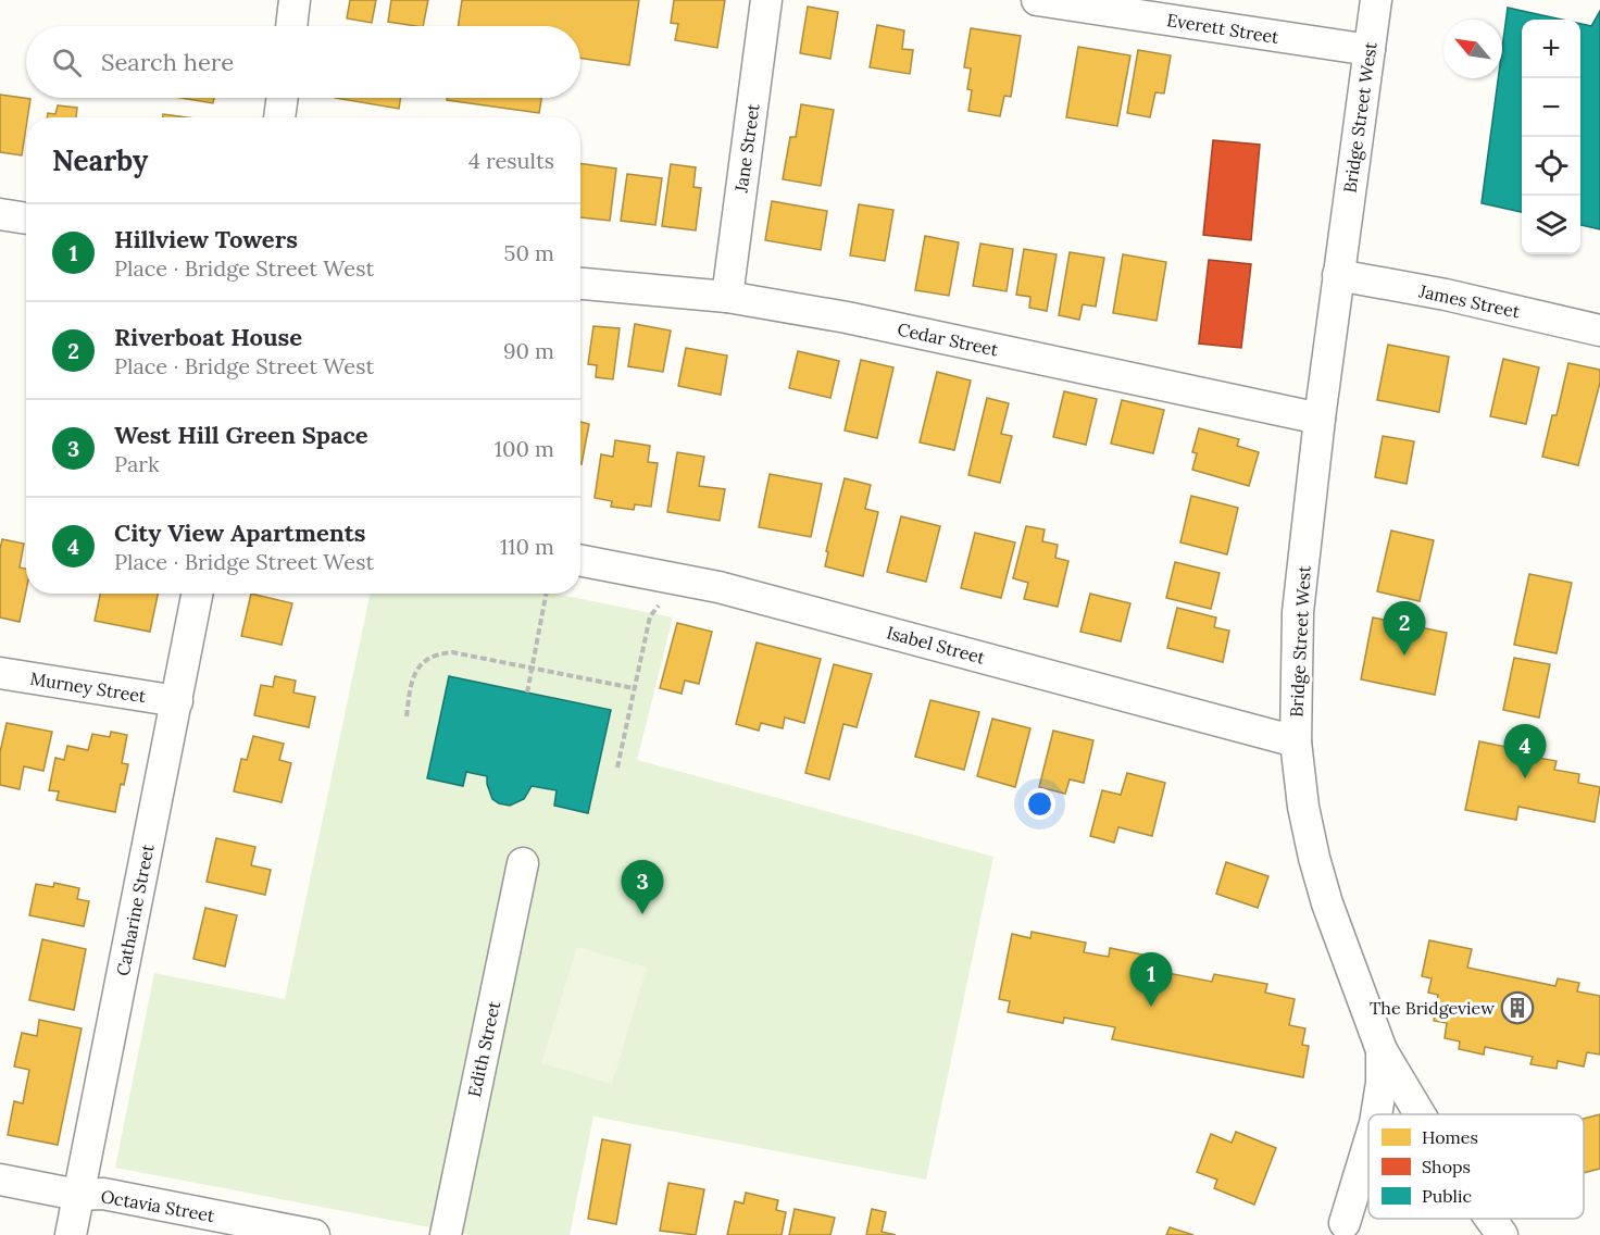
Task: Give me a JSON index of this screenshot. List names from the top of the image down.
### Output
{
  "streets": {
    "street": [
      "Everett Street",
      "Bridge Street West",
      "Jane Street",
      "James Street",
      "Cedar Street",
      "Isabel Street",
      "Murney Street",
      "Catharine Street",
      "Edith Street",
      "Octavia Street"
    ]
  },
  "crossings": [
    ["Everett Street", "Bridge Street West"],
    ["Bridge Street West", "James Street"],
    ["Bridge Street West", "Cedar Street"],
    ["Bridge Street West", "Isabel Street"],
    ["Jane Street", "Cedar Street"],
    ["Murney Street", "Catharine Street"],
    ["Catharine Street", "Octavia Street"]
  ],
  "places": {
    "building": ["The Bridgeview"]
  },
  "legend": ["Homes", "Shops", "Public"],
  "north": "top left",
  "page": {
    "map_buttons": ["+", "−"],
    "search": "Search here",
    "heading": ["Nearby", "4 results"],
    "list": [
      {
        "mark": "1",
        "name": "Hillview Towers",
        "note": "Place · Bridge Street West",
        "value": "50 m"
      },
      {
        "mark": "2",
        "name": "Riverboat House",
        "note": "Place · Bridge Street West",
        "value": "90 m"
      },
      {
        "mark": "3",
        "name": "West Hill Green Space",
        "note": "Park",
        "value": "100 m"
      },
      {
        "mark": "4",
        "name": "City View Apartments",
        "note": "Place · Bridge Street West",
        "value": "110 m"
      }
    ],
    "pins": [
      "2",
      "4",
      "3",
      "1"
    ]
  }
}
